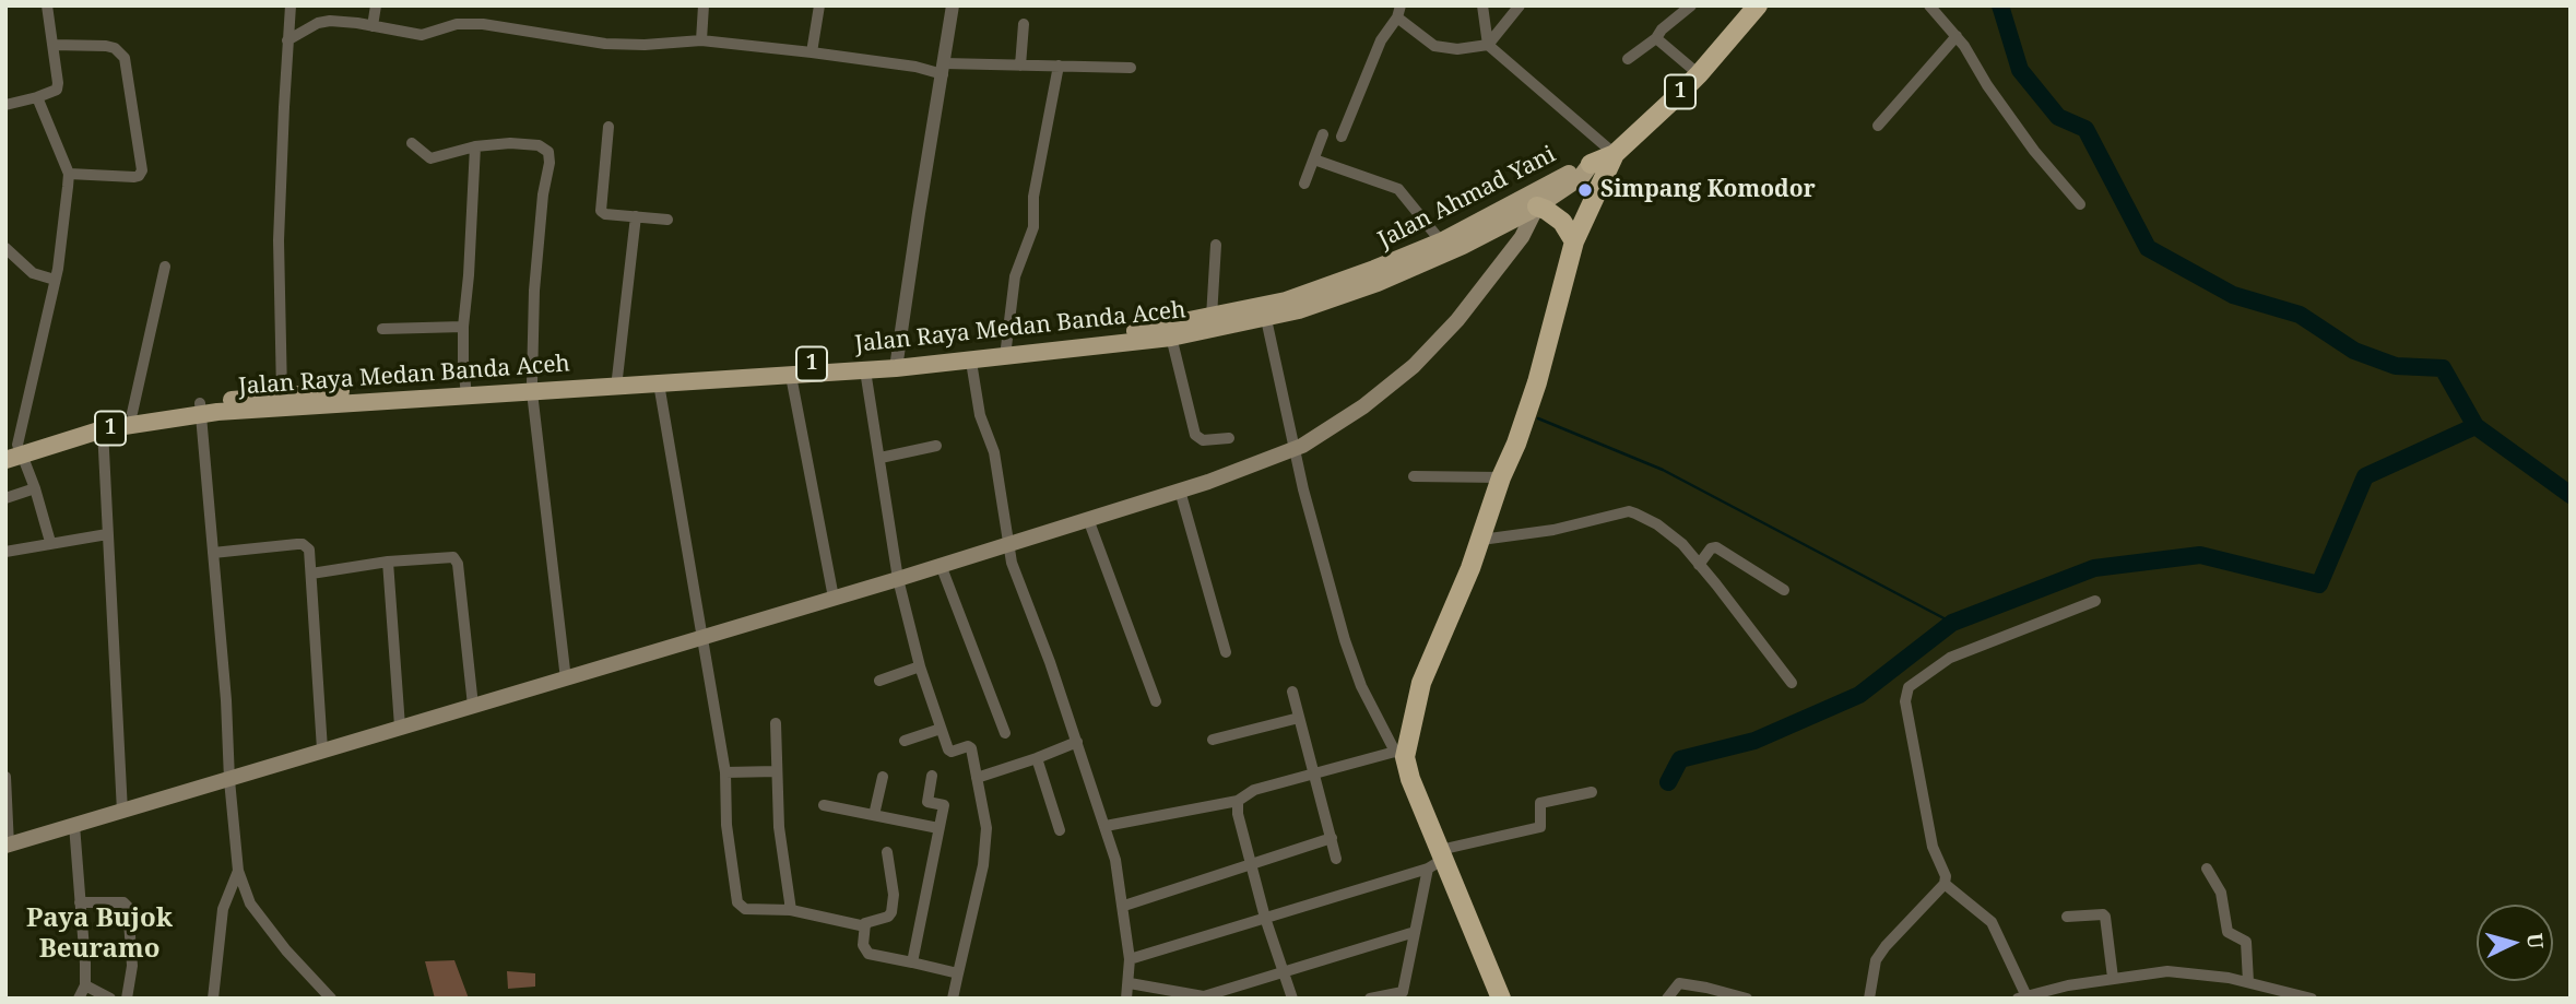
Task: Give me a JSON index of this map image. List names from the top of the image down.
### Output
{
  "streets": {
    "highway": ["1", "Jalan Raya Medan Banda Aceh"],
    "main road": ["Jalan Ahmad Yani"]
  },
  "crossings": [
    ["Jalan Ahmad Yani", "Jalan Raya Medan Banda Aceh"]
  ],
  "districts": ["Paya Bujok Beuramo"],
  "places": ["Simpang Komodor"],
  "north": "right"
}
